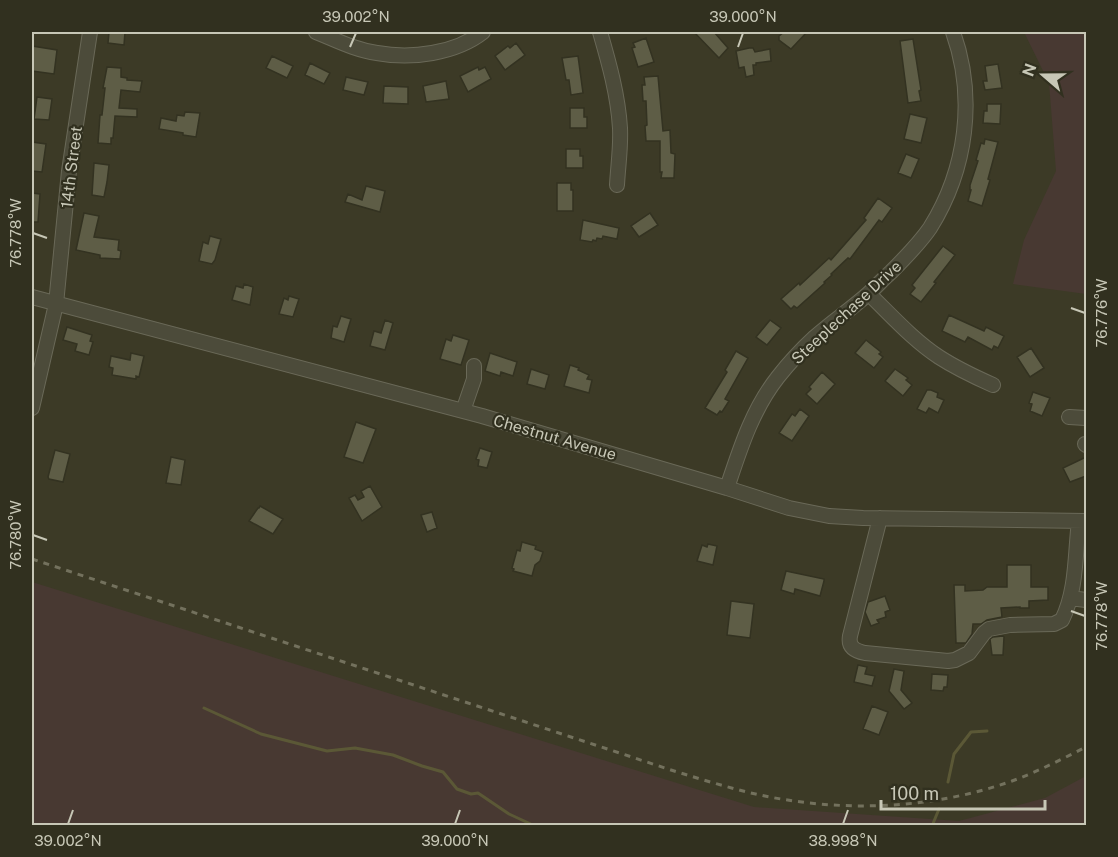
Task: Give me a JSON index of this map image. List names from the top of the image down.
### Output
{
  "streets": {
    "street": ["14th Street", "Steeplechase Drive", "Chestnut Avenue"]
  },
  "crossings": [
    ["14th Street", "Chestnut Avenue"],
    ["Steeplechase Drive", "Chestnut Avenue"]
  ],
  "scale_bar": "100 m",
  "north": "left",
  "coordinates": [
    "39.002°N",
    "39.000°N",
    "76.778°W",
    "76.776°W",
    "76.780°W",
    "38.998°N"
  ]
}
